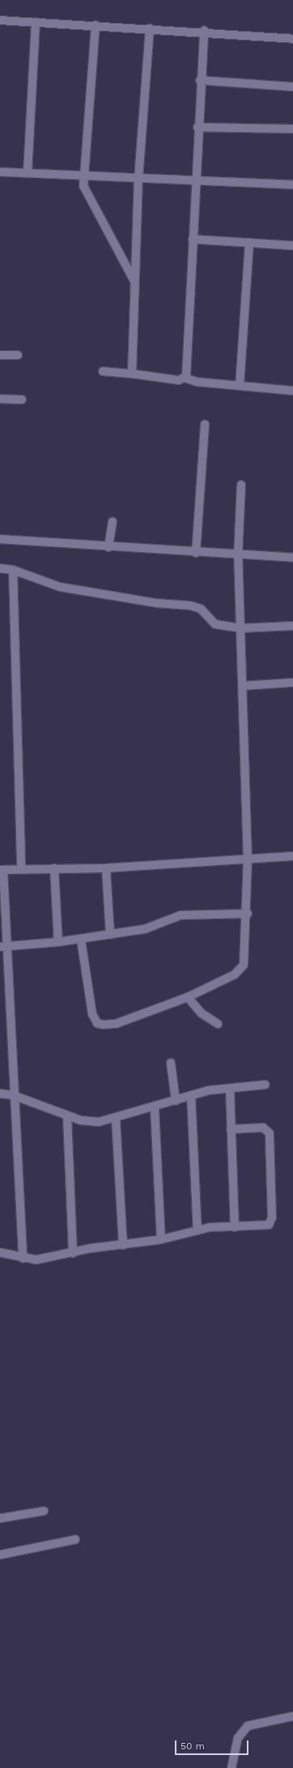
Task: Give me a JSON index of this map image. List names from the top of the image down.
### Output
{
  "scale_bar": "50 m"
}
